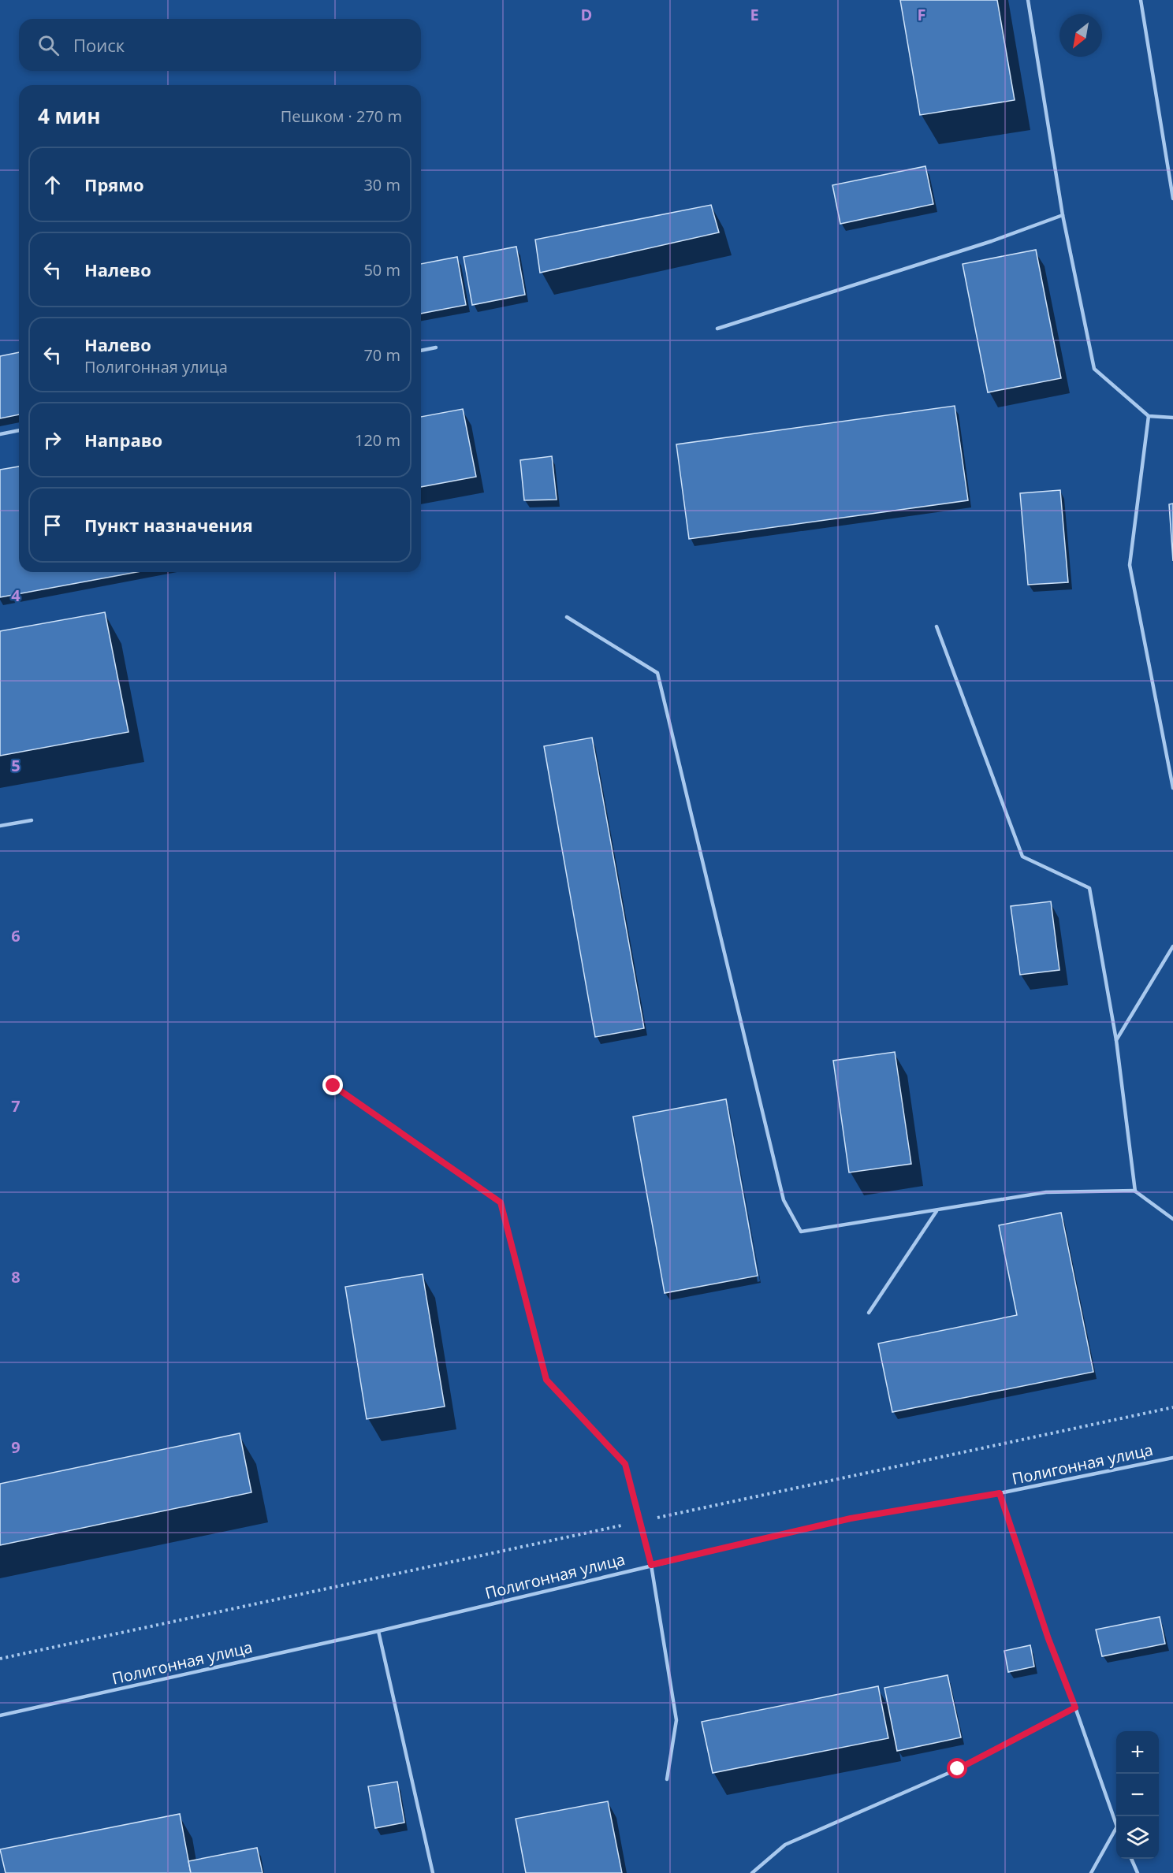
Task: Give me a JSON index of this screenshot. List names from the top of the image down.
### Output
{
  "streets": {
    "lane": ["Полигонная улица"]
  },
  "north": "bottom left",
  "page": {
    "search": "Поиск",
    "heading": ["4 мин", "Пешком · 270 m"],
    "list": [
      ["Прямо", "30 m"],
      ["Налево", "50 m"],
      ["Налево", "Полигонная улица", "70 m"],
      ["Направо", "120 m"],
      "Пункт назначения"
    ],
    "map_buttons": ["+", "−"]
  },
  "grid": {
    "columns": ["D", "E", "F"],
    "rows": [
      "4",
      "5",
      "6",
      "7",
      "8",
      "9"
    ]
  }
}
